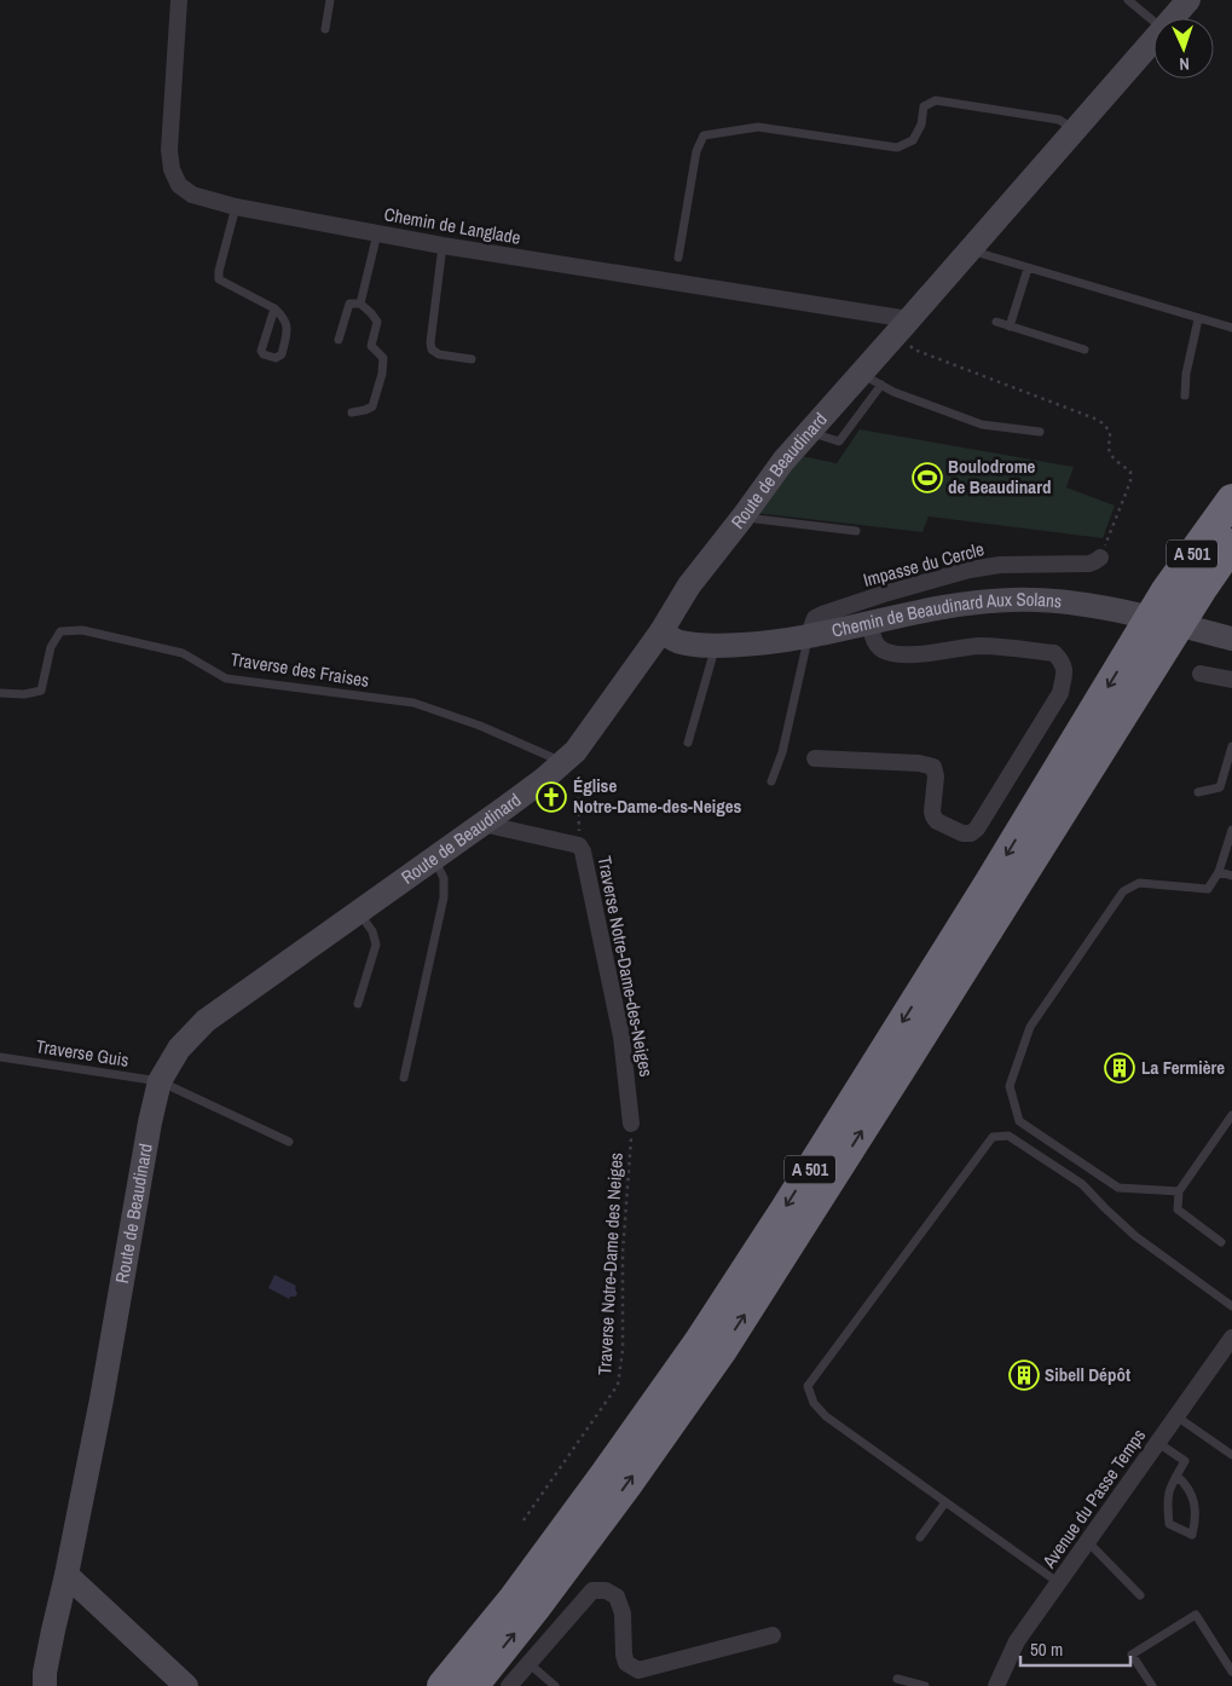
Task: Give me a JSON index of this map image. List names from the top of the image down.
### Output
{
  "streets": {
    "highway": ["A 501"],
    "street": [
      "Chemin de Langlade",
      "Route de Beaudinard",
      "Impasse du Cercle",
      "Chemin de Beaudinard Aux Solans",
      "Traverse Notre-Dame-des-Neiges",
      "Avenue du Passe Temps"
    ],
    "lane": ["Traverse des Fraises", "Traverse Guis"],
    "path": ["Traverse Notre-Dame des Neiges"]
  },
  "crossings": [
    ["Chemin de Langlade", "Route de Beaudinard"],
    ["Route de Beaudinard", "Chemin de Beaudinard Aux Solans"],
    ["Route de Beaudinard", "Traverse des Fraises"],
    ["Route de Beaudinard", "Traverse Notre-Dame-des-Neiges"],
    ["Route de Beaudinard", "Traverse Guis"],
    ["Impasse du Cercle", "Chemin de Beaudinard Aux Solans"],
    ["Traverse Notre-Dame-des-Neiges", "Traverse Notre-Dame des Neiges"]
  ],
  "places": {
    "sports": ["Boulodrome de Beaudinard"],
    "church": ["Église Notre-Dame-des-Neiges"],
    "building": ["La Fermière", "Sibell Dépôt"]
  },
  "scale_bar": "50 m",
  "north": "bottom"
}
